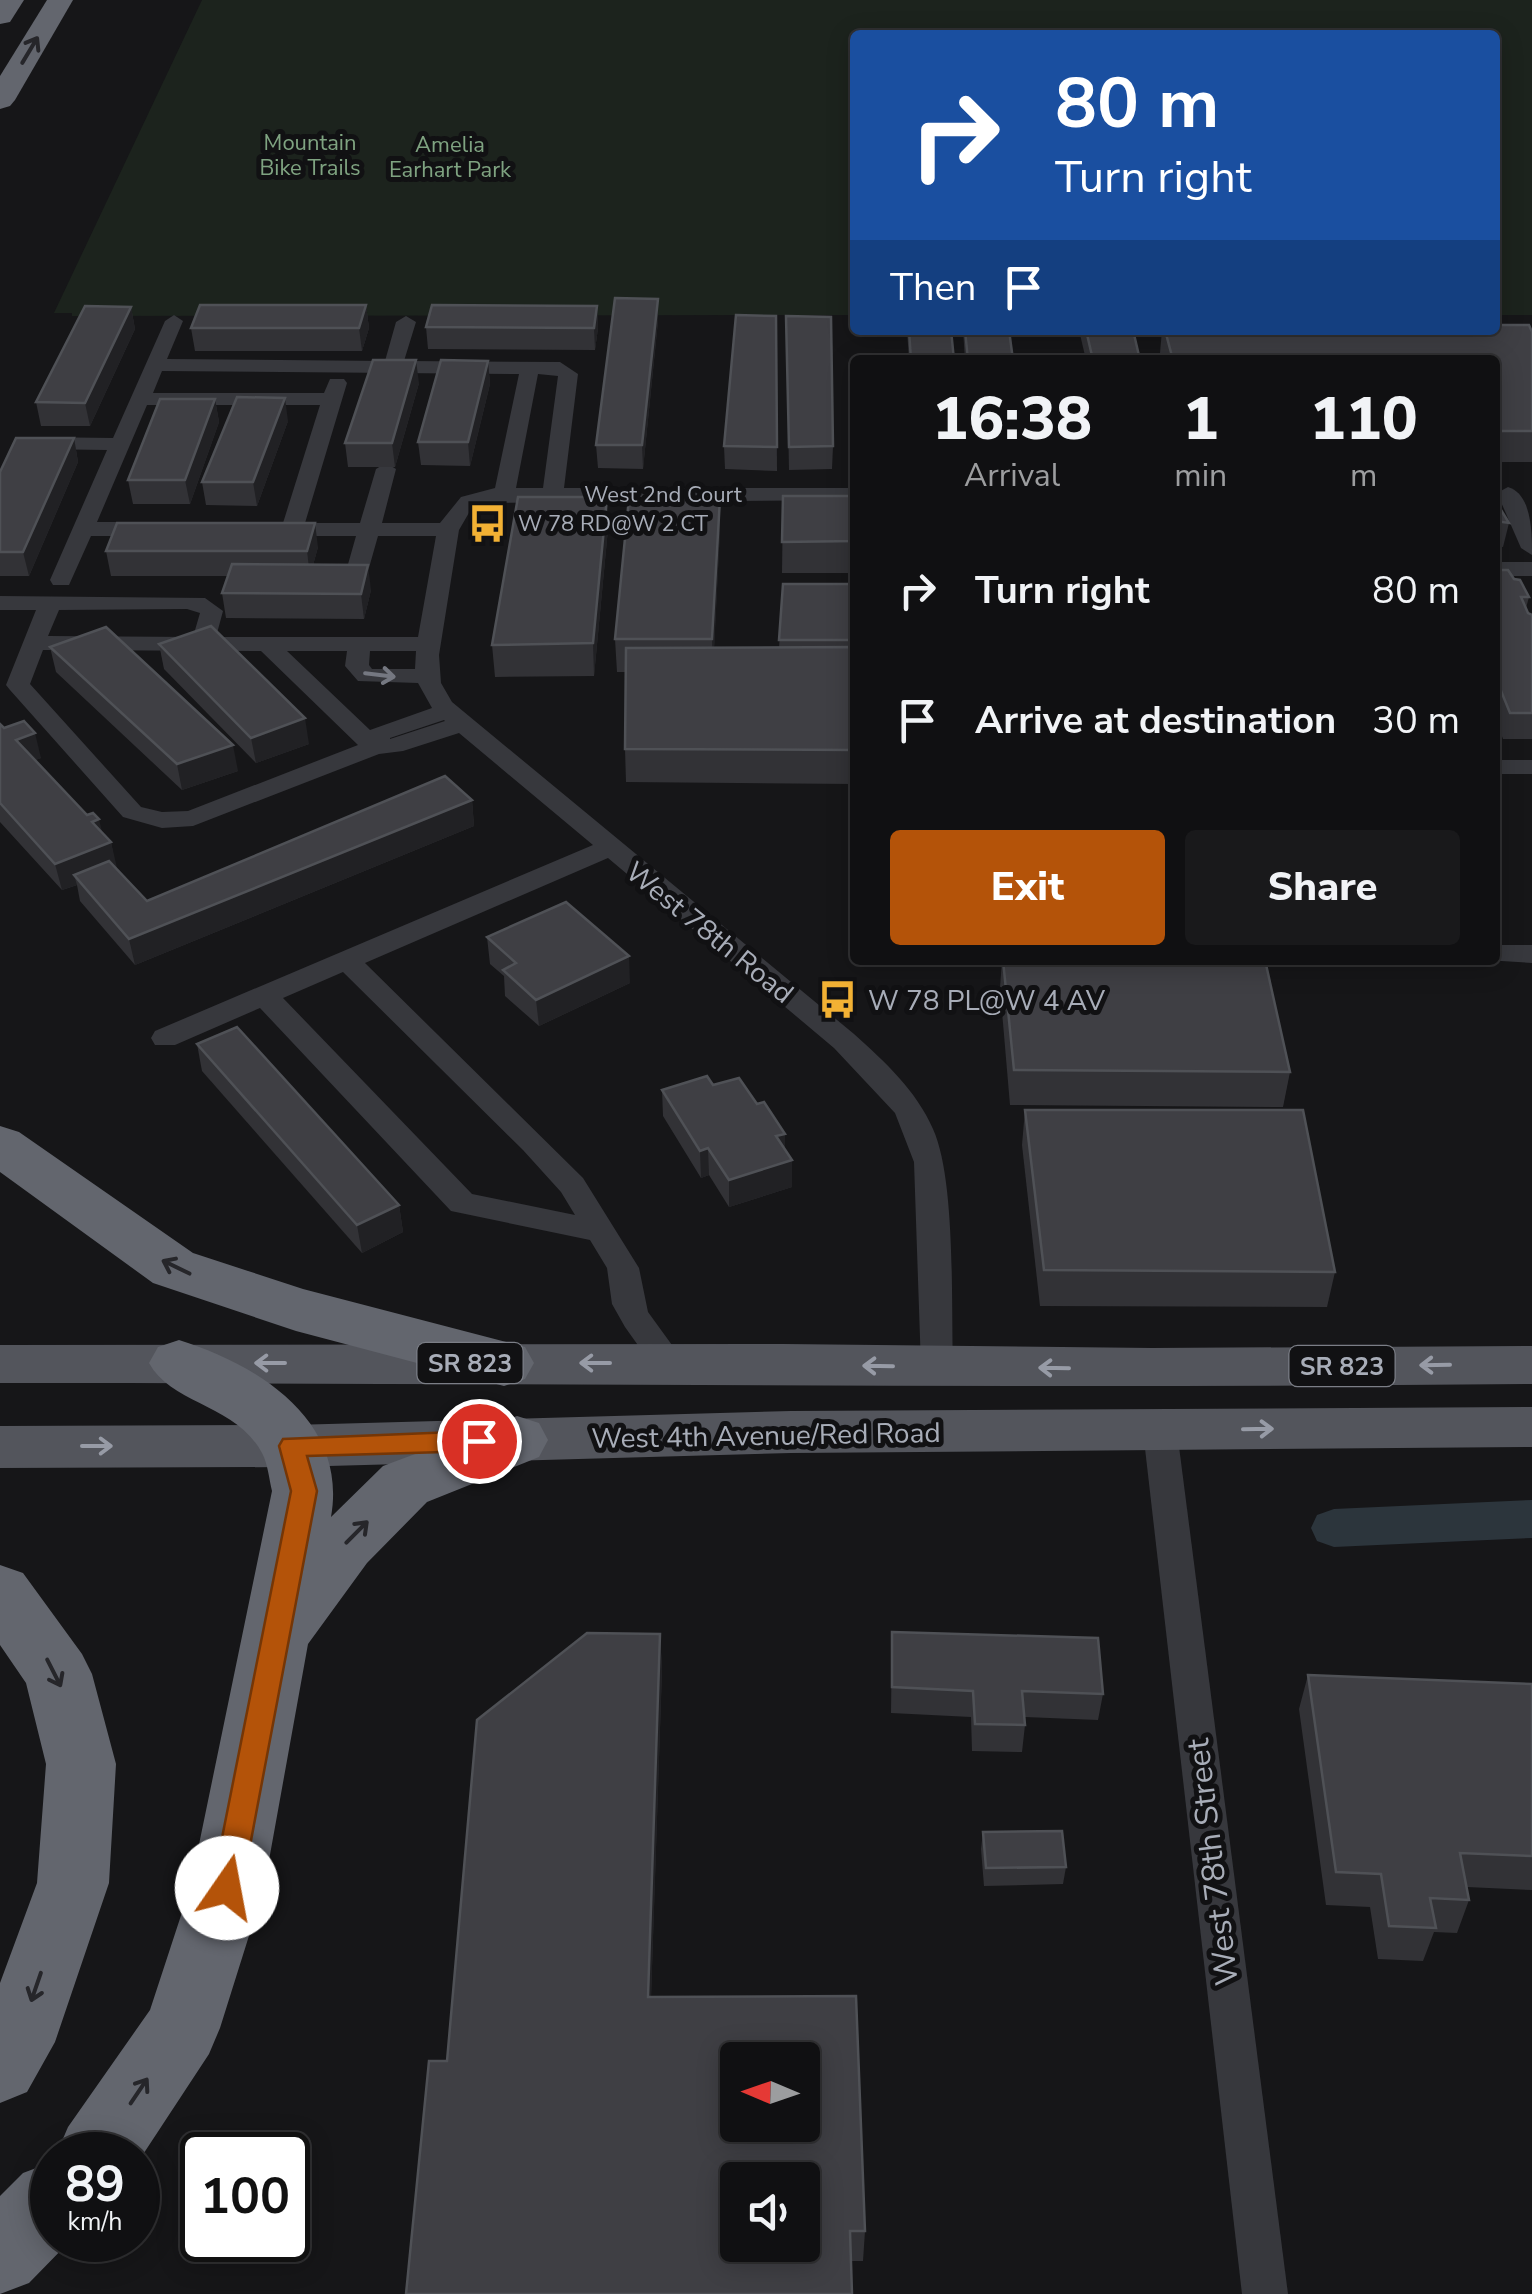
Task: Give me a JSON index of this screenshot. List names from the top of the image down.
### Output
{
  "streets": {
    "main road": ["SR 823", "West 4th Avenue/Red Road"],
    "street": ["West 2nd Court", "West 78th Road", "West 78th Street"]
  },
  "crossings": [
    ["West 78th Road", "SR 823"],
    ["West 4th Avenue/Red Road", "West 78th Street"]
  ],
  "parks": ["Mountain Bike Trails", "Amelia Earhart Park"],
  "places": {
    "bus stop": ["W 78 RD@W 2 CT", "W 78 PL@W 4 AV"]
  },
  "north": "left",
  "page": {
    "turn": ["80 m", "Turn right"],
    "then": "Then",
    "eta": [
      "16:38",
      "Arrival",
      "1",
      "min",
      "110",
      "m"
    ],
    "list": [
      {
        "name": "Turn right",
        "value": "80 m"
      },
      {
        "name": "Arrive at destination",
        "value": "30 m"
      }
    ],
    "buttons": ["Exit", "Share"],
    "speed": "89 km/h",
    "limit": "100"
  }
}
